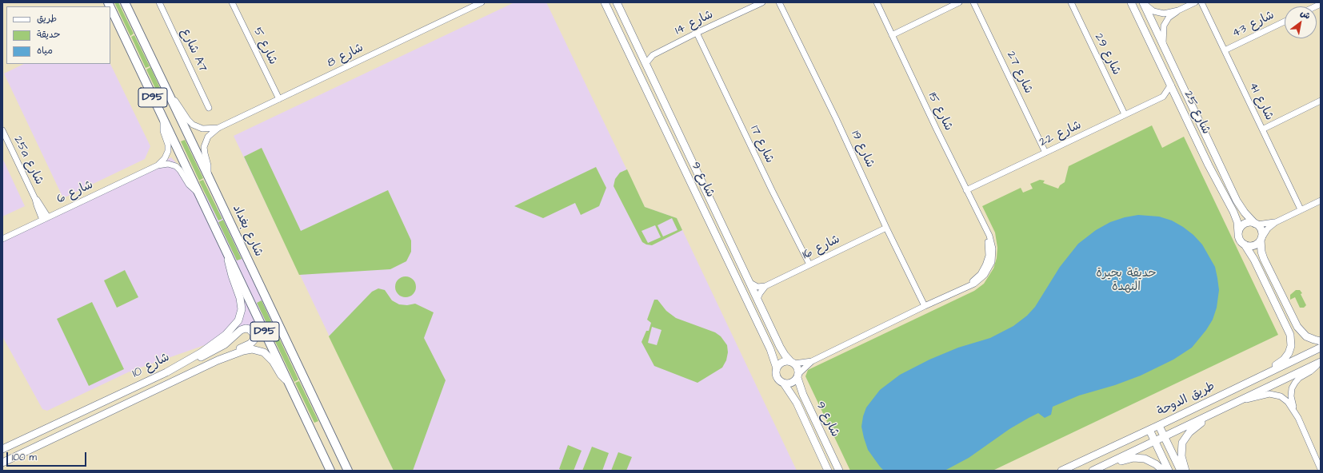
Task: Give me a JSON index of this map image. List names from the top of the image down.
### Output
{
  "streets": {
    "main road": ["D95", "شارع بغداد"],
    "street": [
      "شارع 14",
      "شارع 43",
      "شارع 5",
      "شارع A7",
      "شارع 29",
      "شارع 8",
      "شارع 27",
      "شارع 41",
      "شارع 15",
      "شارع 25",
      "شارع 22",
      "شارع 17",
      "شارع 19",
      "25a شارع",
      "شارع 9",
      "شارع 6",
      "شارع 16",
      "شارع 10",
      "طريق الدوحة"
    ]
  },
  "crossings": [
    ["شارع 14", "شارع 17"],
    ["شارع 14", "شارع 9"],
    ["شارع 43", "شارع 41"],
    ["شارع 5", "شارع 8"],
    ["شارع 29", "شارع 22"],
    ["شارع 8", "شارع بغداد"],
    ["شارع 27", "شارع 22"],
    ["D95", "شارع 6"],
    ["D95", "شارع 10"],
    ["شارع 15", "شارع 22"],
    ["شارع 15", "شارع 19"],
    ["شارع 15", "شارع 9"],
    ["شارع 17", "شارع 16"],
    ["شارع 19", "شارع 16"],
    ["25a شارع", "شارع 6"]
  ],
  "parks": ["حديقة بحيرة النهدة"],
  "legend": ["طريق", "حديقة", "مياه"],
  "scale_bar": "100 m",
  "north": "top right"
}
